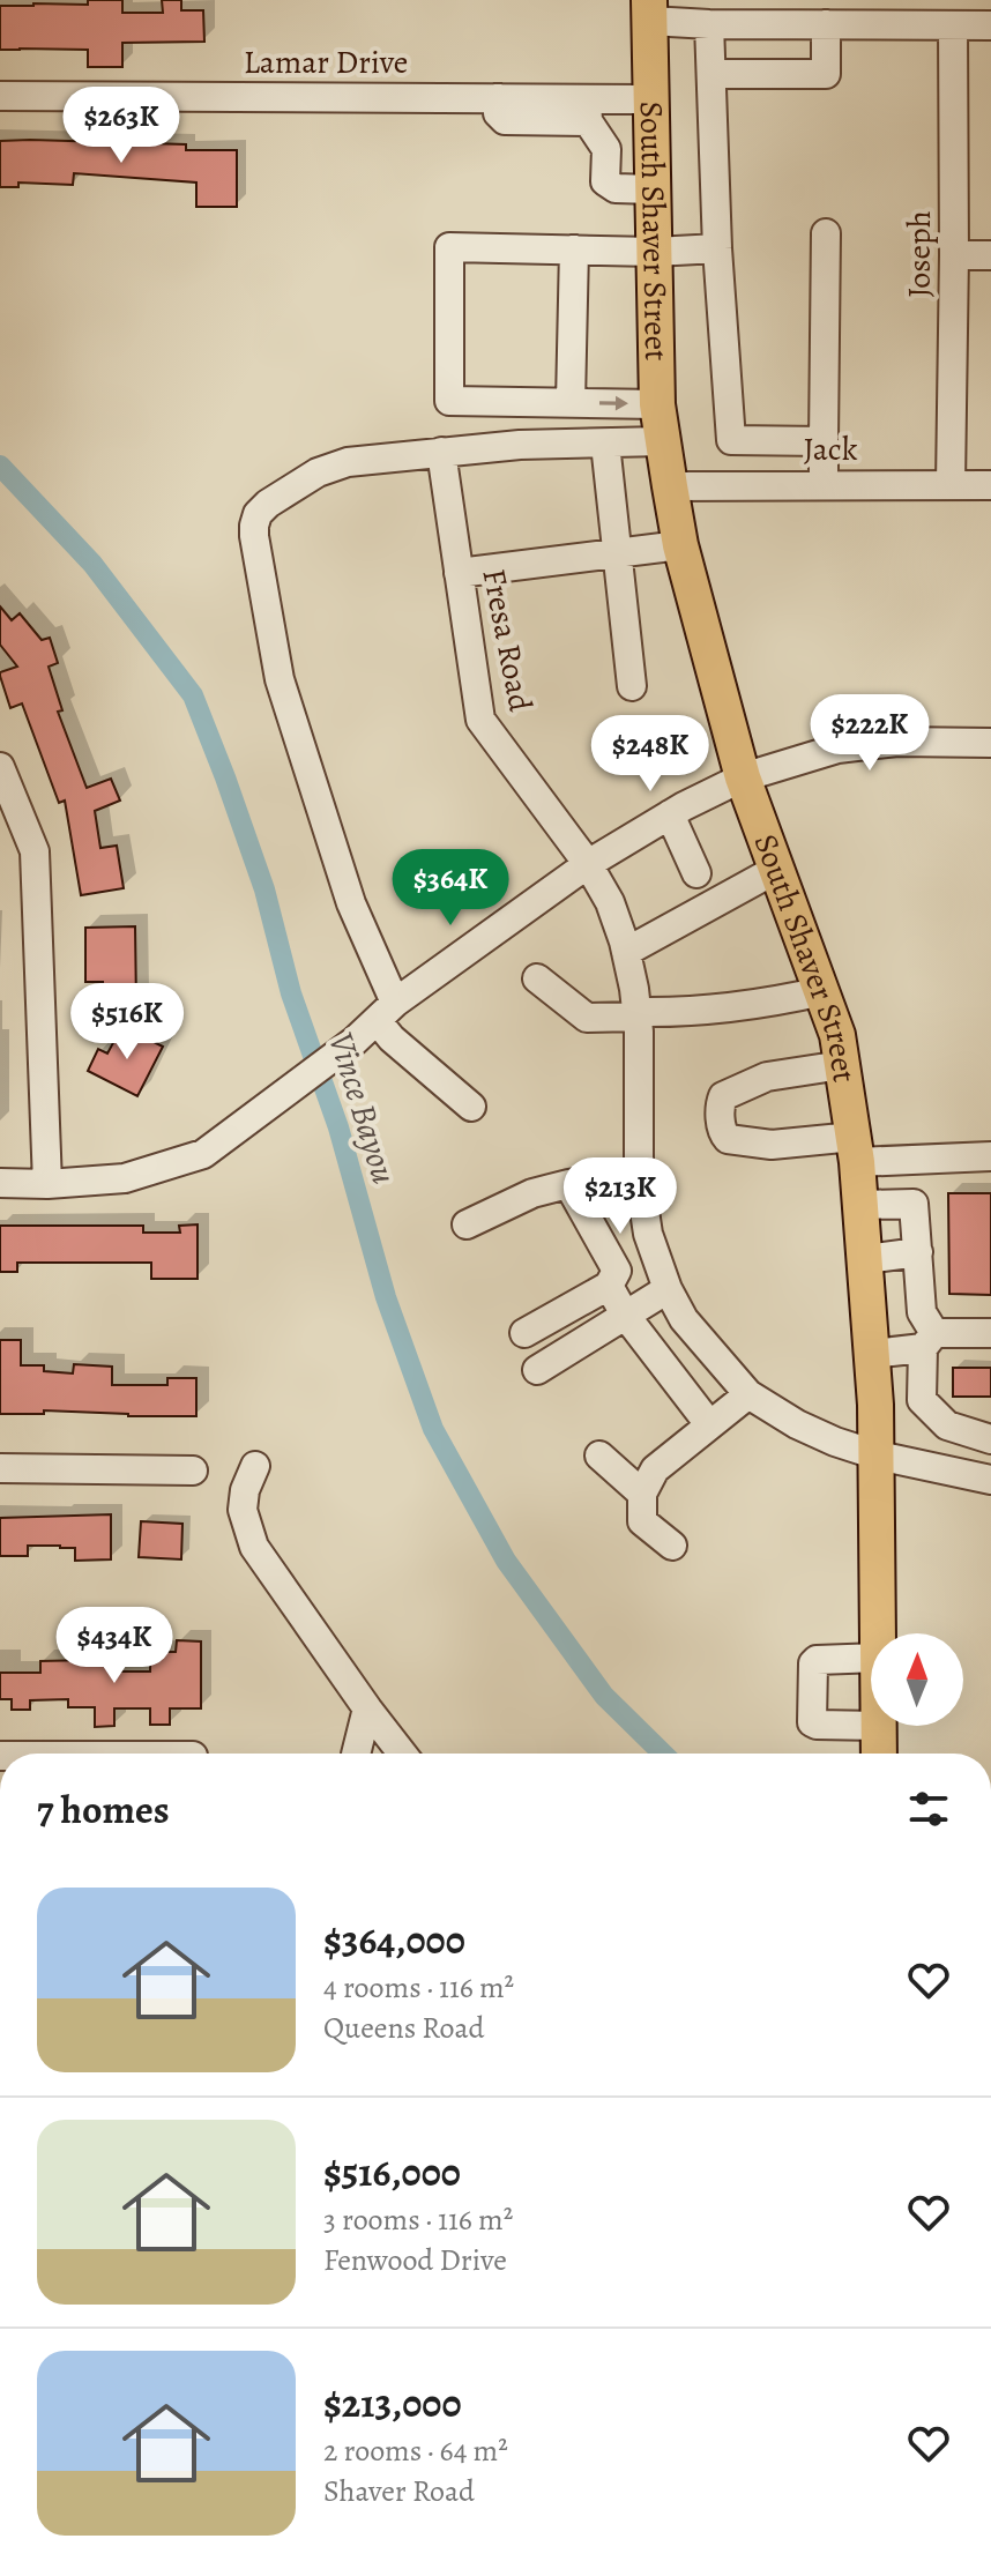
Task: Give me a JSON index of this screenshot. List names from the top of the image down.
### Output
{
  "streets": {
    "main road": ["South Shaver Street"],
    "street": [
      "Lamar Drive",
      "Joseph",
      "Jack",
      "Fresa Road"
    ]
  },
  "crossings": [
    ["Lamar Drive", "South Shaver Street"],
    ["South Shaver Street", "Jack"],
    ["South Shaver Street", "Fresa Road"],
    ["Joseph", "Jack"]
  ],
  "water": ["Vince Bayou"],
  "north": "top",
  "page": {
    "price": [
      "$263K",
      "$222K",
      "$248K",
      "$364K",
      "$516K",
      "$213K",
      "$434K"
    ],
    "heading": "7 homes",
    "list": [
      {
        "name": "$364,000",
        "note": "4 rooms · 116 m² · Queens Road"
      },
      {
        "name": "$516,000",
        "note": "3 rooms · 116 m² · Fenwood Drive"
      },
      {
        "name": "$213,000",
        "note": "2 rooms · 64 m² · Shaver Road"
      }
    ]
  }
}
